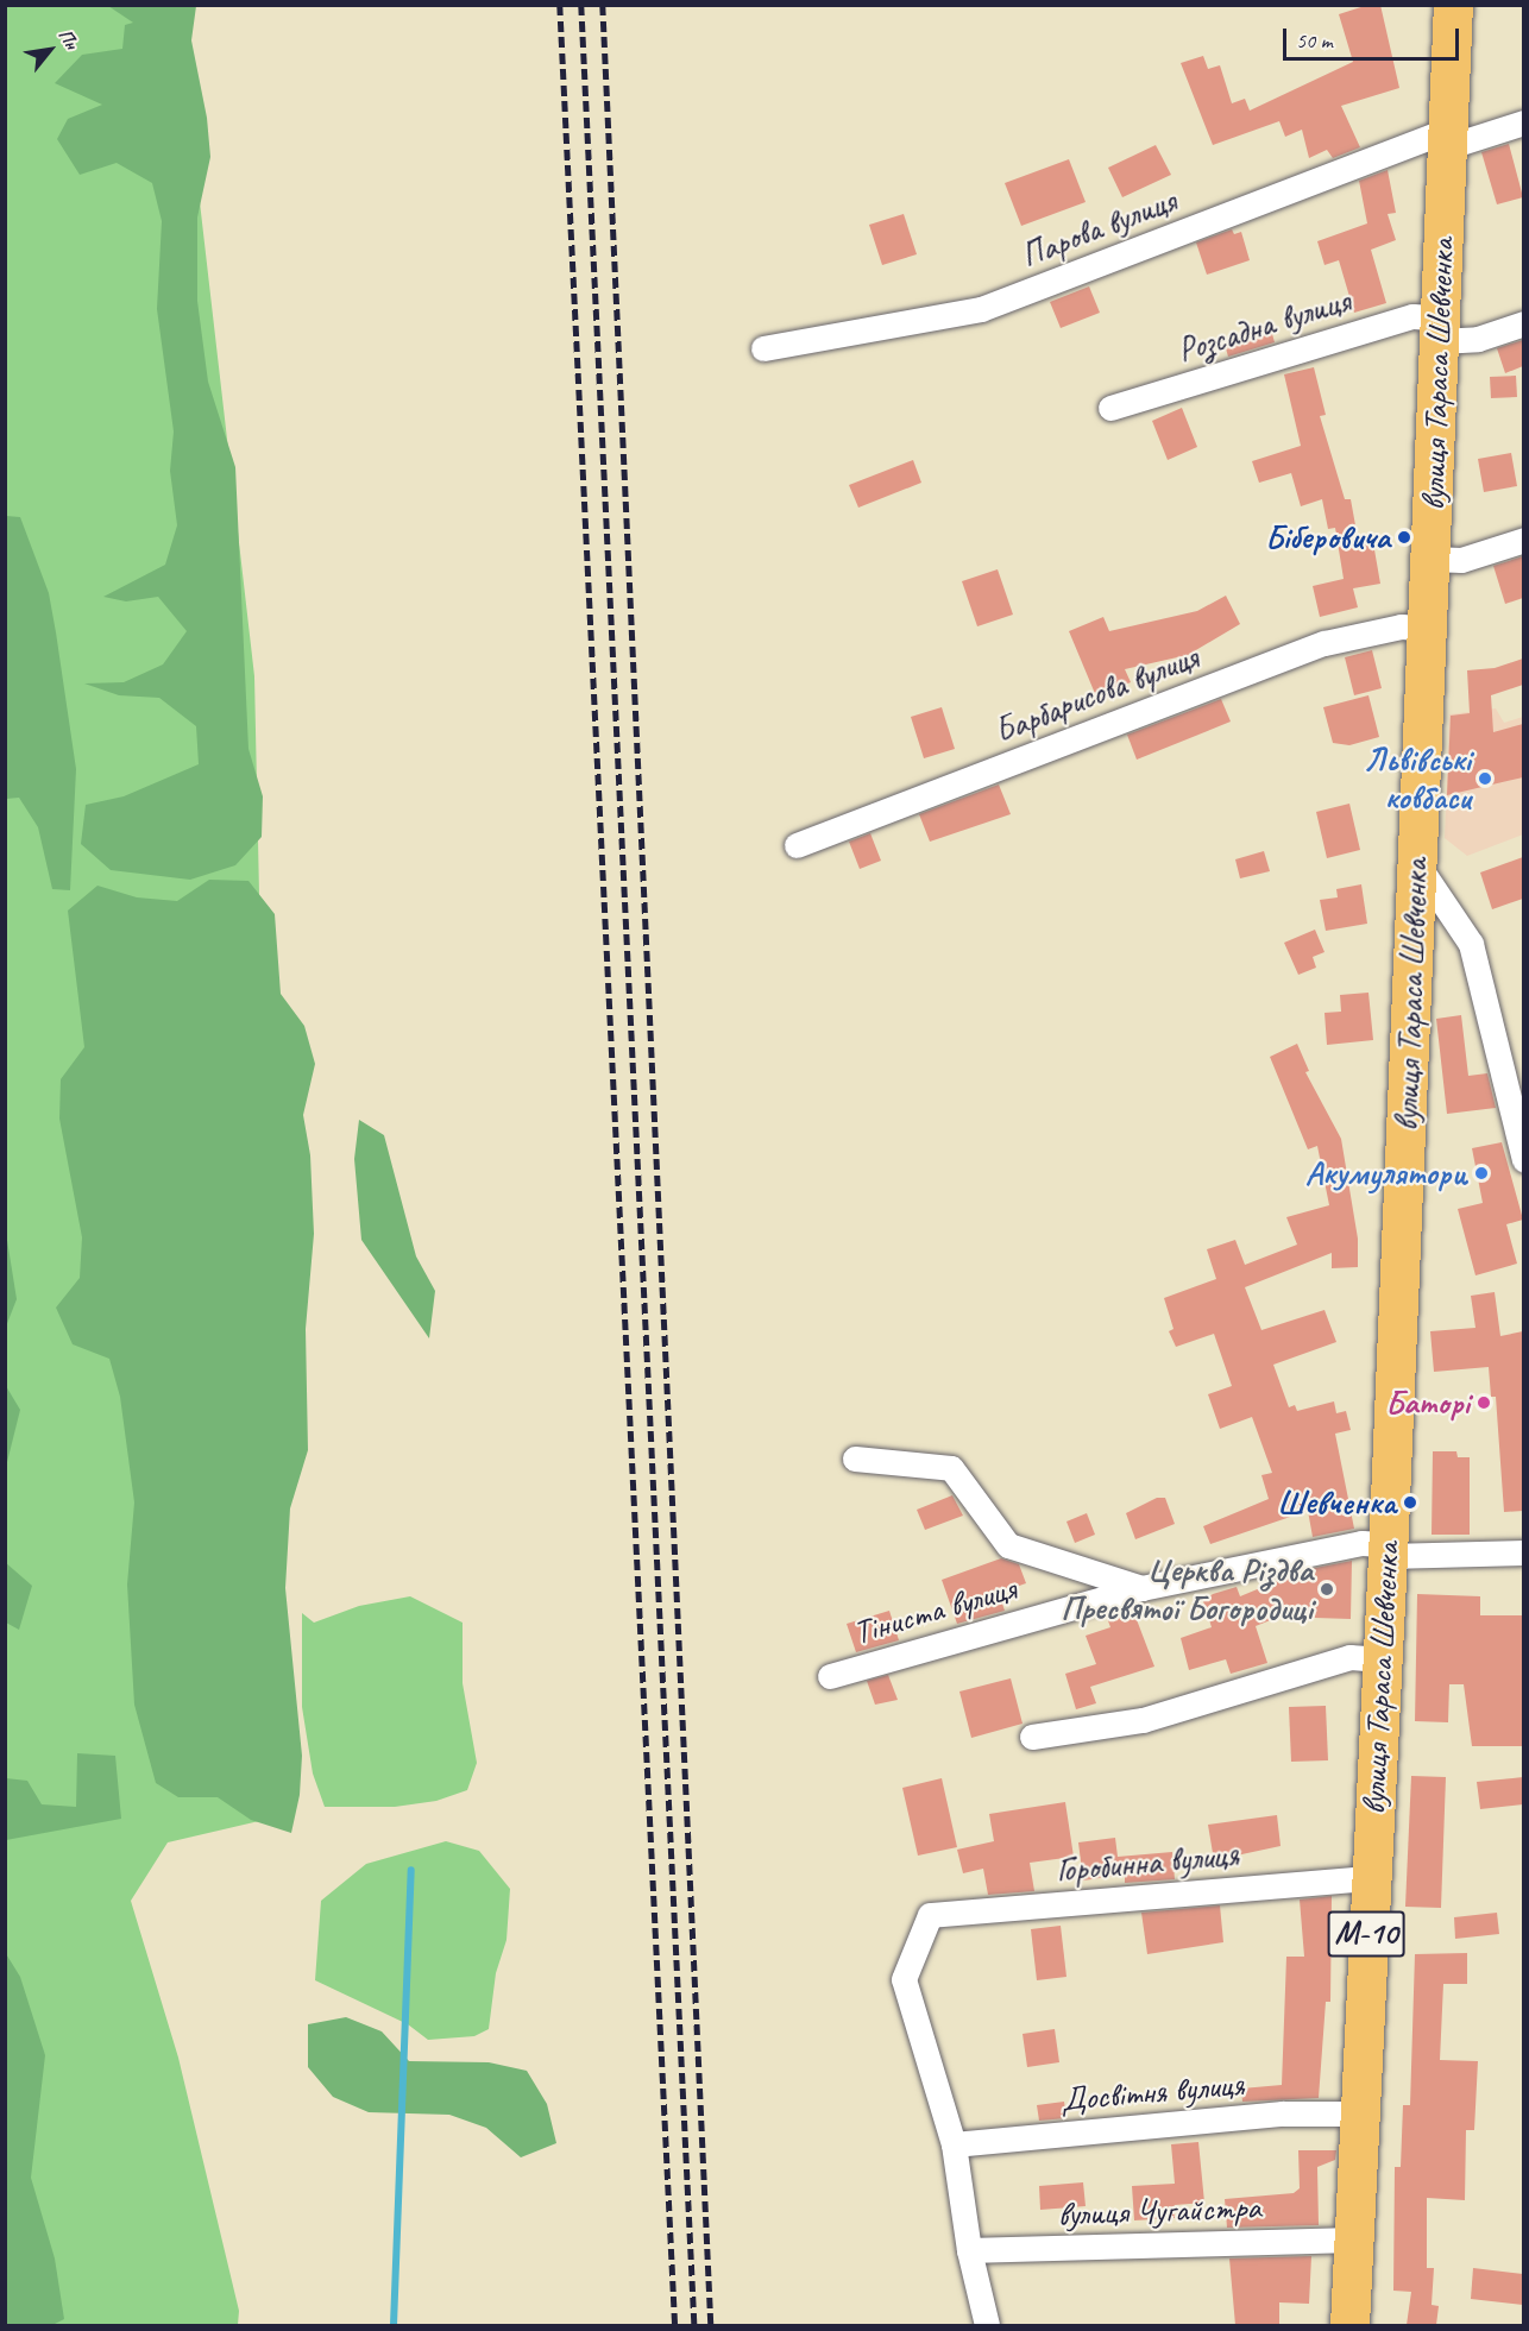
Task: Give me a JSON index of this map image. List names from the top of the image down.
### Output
{
  "streets": {
    "main road": ["вулиця Тараса Шевченка", "М-10"],
    "street": [
      "Парова вулиця",
      "Розсадна вулиця",
      "Барбарисова вулиця",
      "Тіниста вулиця",
      "Горобинна вулиця",
      "Досвітня вулиця",
      "вулиця Чугайстра"
    ]
  },
  "crossings": [
    ["Парова вулиця", "вулиця Тараса Шевченка"],
    ["Розсадна вулиця", "вулиця Тараса Шевченка"],
    ["вулиця Тараса Шевченка", "Барбарисова вулиця"],
    ["вулиця Тараса Шевченка", "Тіниста вулиця"],
    ["вулиця Тараса Шевченка", "Горобинна вулиця"],
    ["вулиця Тараса Шевченка", "Досвітня вулиця"],
    ["вулиця Тараса Шевченка", "вулиця Чугайстра"],
    ["Горобинна вулиця", "Досвітня вулиця"]
  ],
  "places": [
    "Біберовича",
    "Львівські ковбаси",
    "Акумулятори",
    "Баторі",
    "Шевченка",
    "Церква Різдва Пресвятої Богородиці"
  ],
  "scale_bar": "50 m",
  "north": "top right"
}
